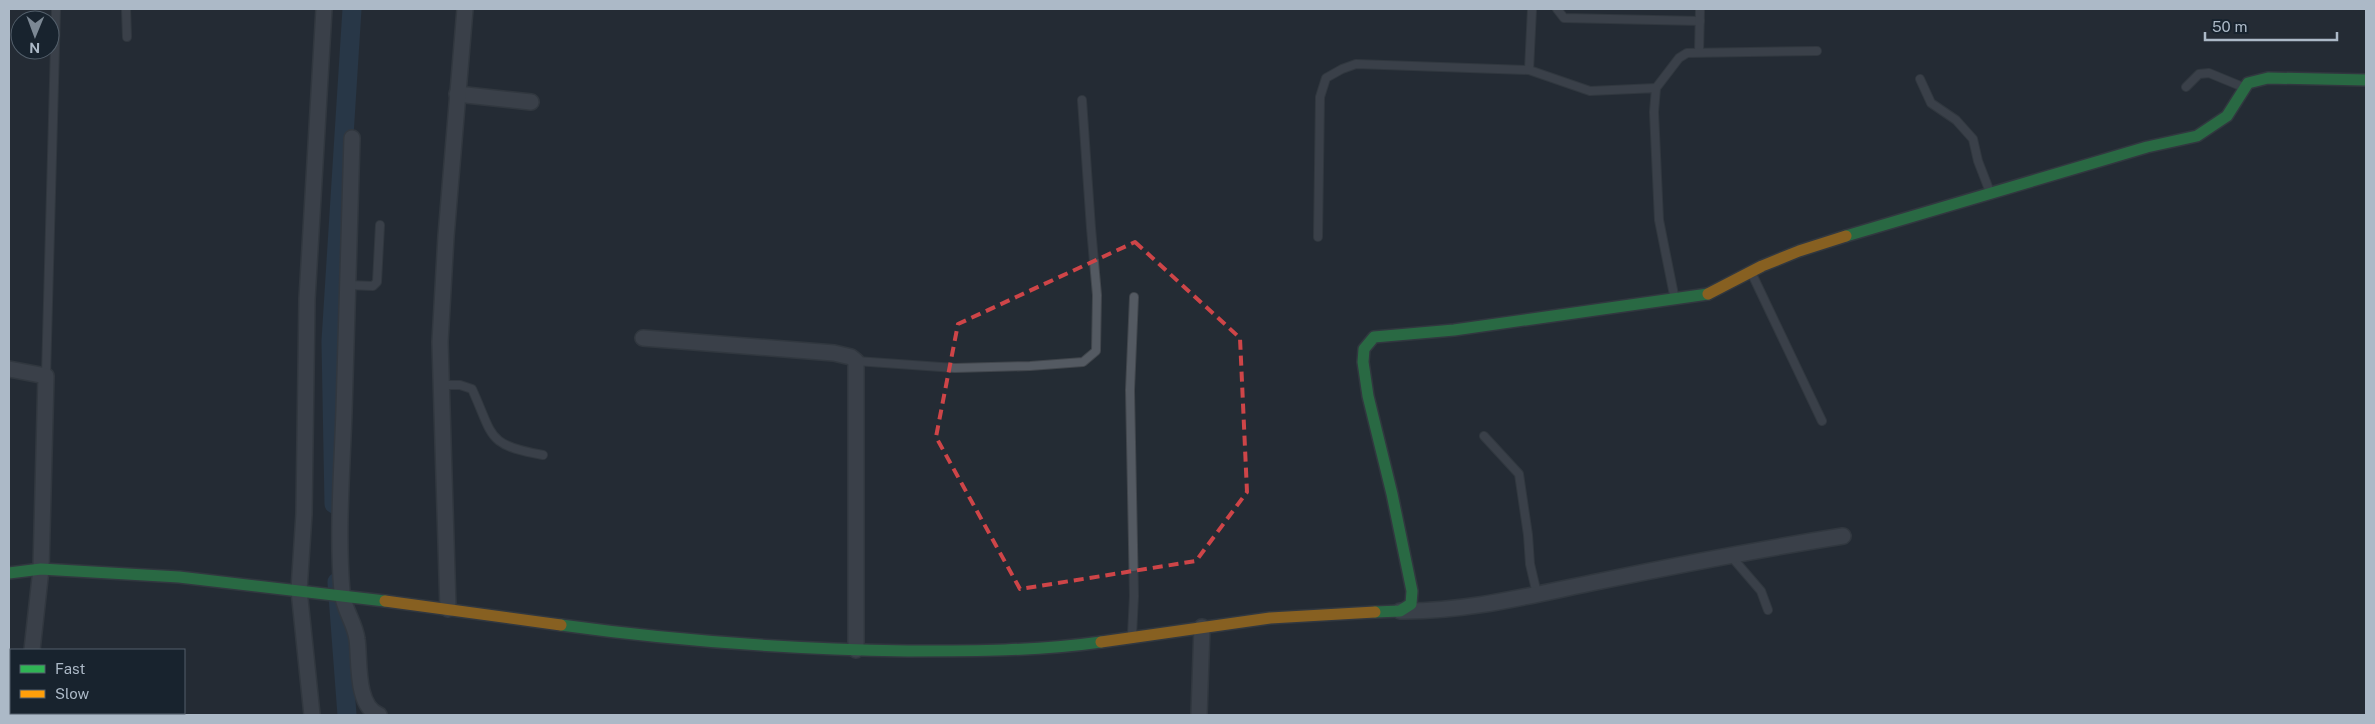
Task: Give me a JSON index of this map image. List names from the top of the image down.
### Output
{
  "legend": ["Fast", "Slow"],
  "scale_bar": "50 m",
  "north": "bottom"
}
